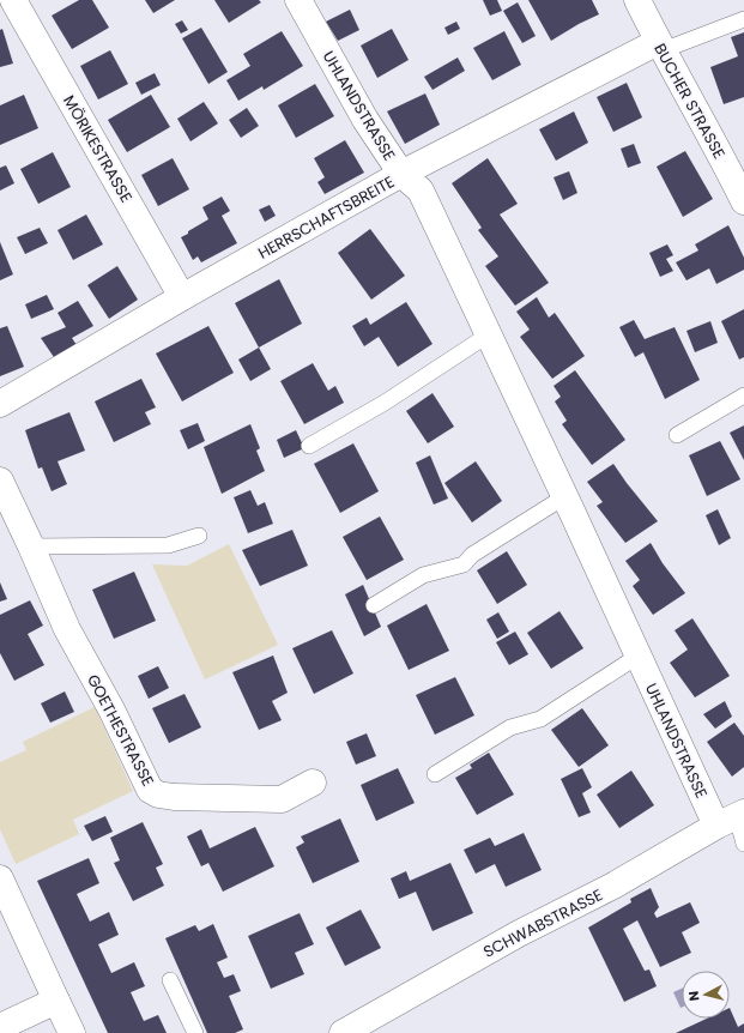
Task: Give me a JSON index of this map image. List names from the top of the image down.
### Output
{
  "streets": {
    "street": [
      "BUCHER STRASSE",
      "UHLANDSTRASSE",
      "MÖRIKESTRASSE",
      "HERRSCHAFTSBREITE",
      "GOETHESTRASSE",
      "SCHWABSTRASSE"
    ]
  },
  "crossings": [
    ["BUCHER STRASSE", "HERRSCHAFTSBREITE"],
    ["UHLANDSTRASSE", "HERRSCHAFTSBREITE"],
    ["UHLANDSTRASSE", "SCHWABSTRASSE"],
    ["MÖRIKESTRASSE", "HERRSCHAFTSBREITE"]
  ],
  "north": "left"
}
